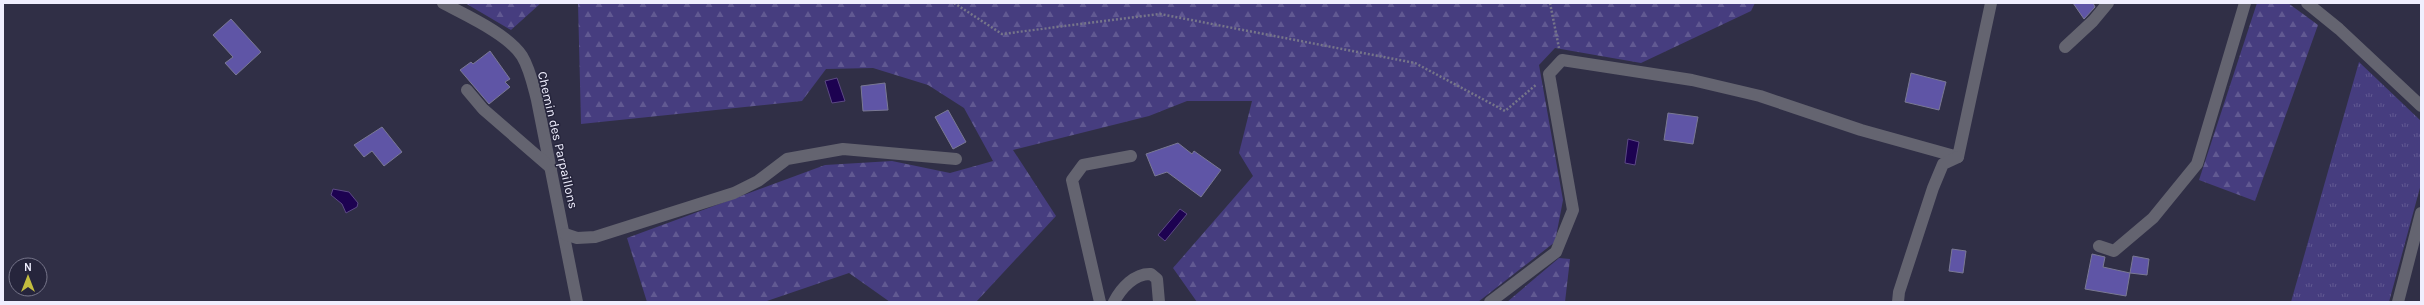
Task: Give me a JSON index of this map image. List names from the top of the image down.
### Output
{
  "streets": {
    "street": ["Chemin des Parpaillons"]
  },
  "north": "top"
}
